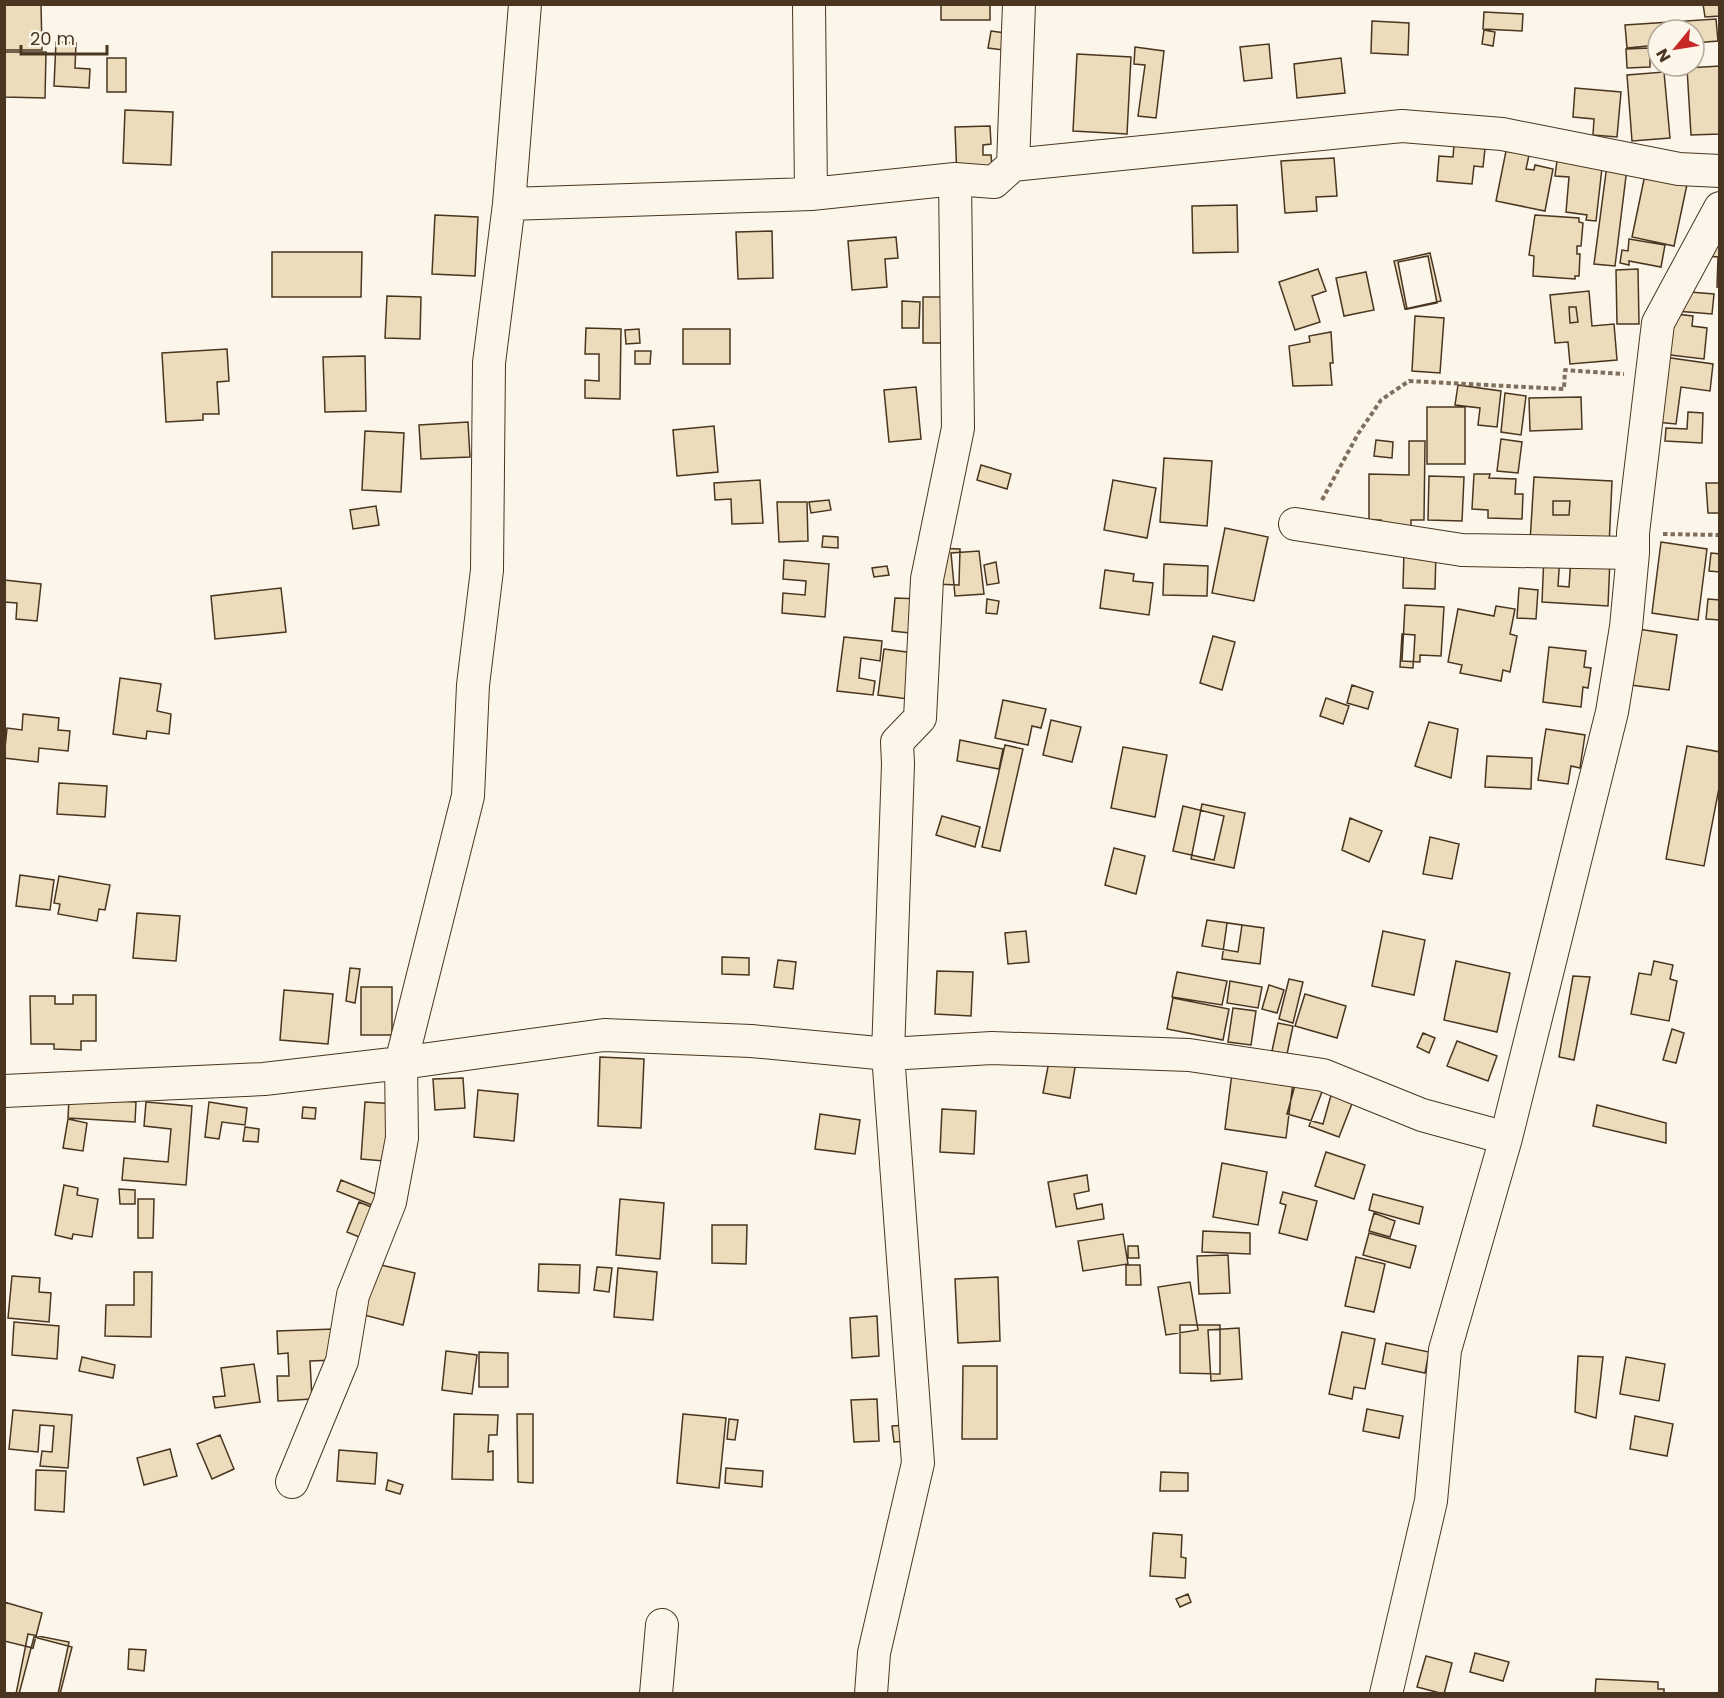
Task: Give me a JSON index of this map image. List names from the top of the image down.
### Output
{
  "scale_bar": "20 m",
  "north": "bottom left"
}
